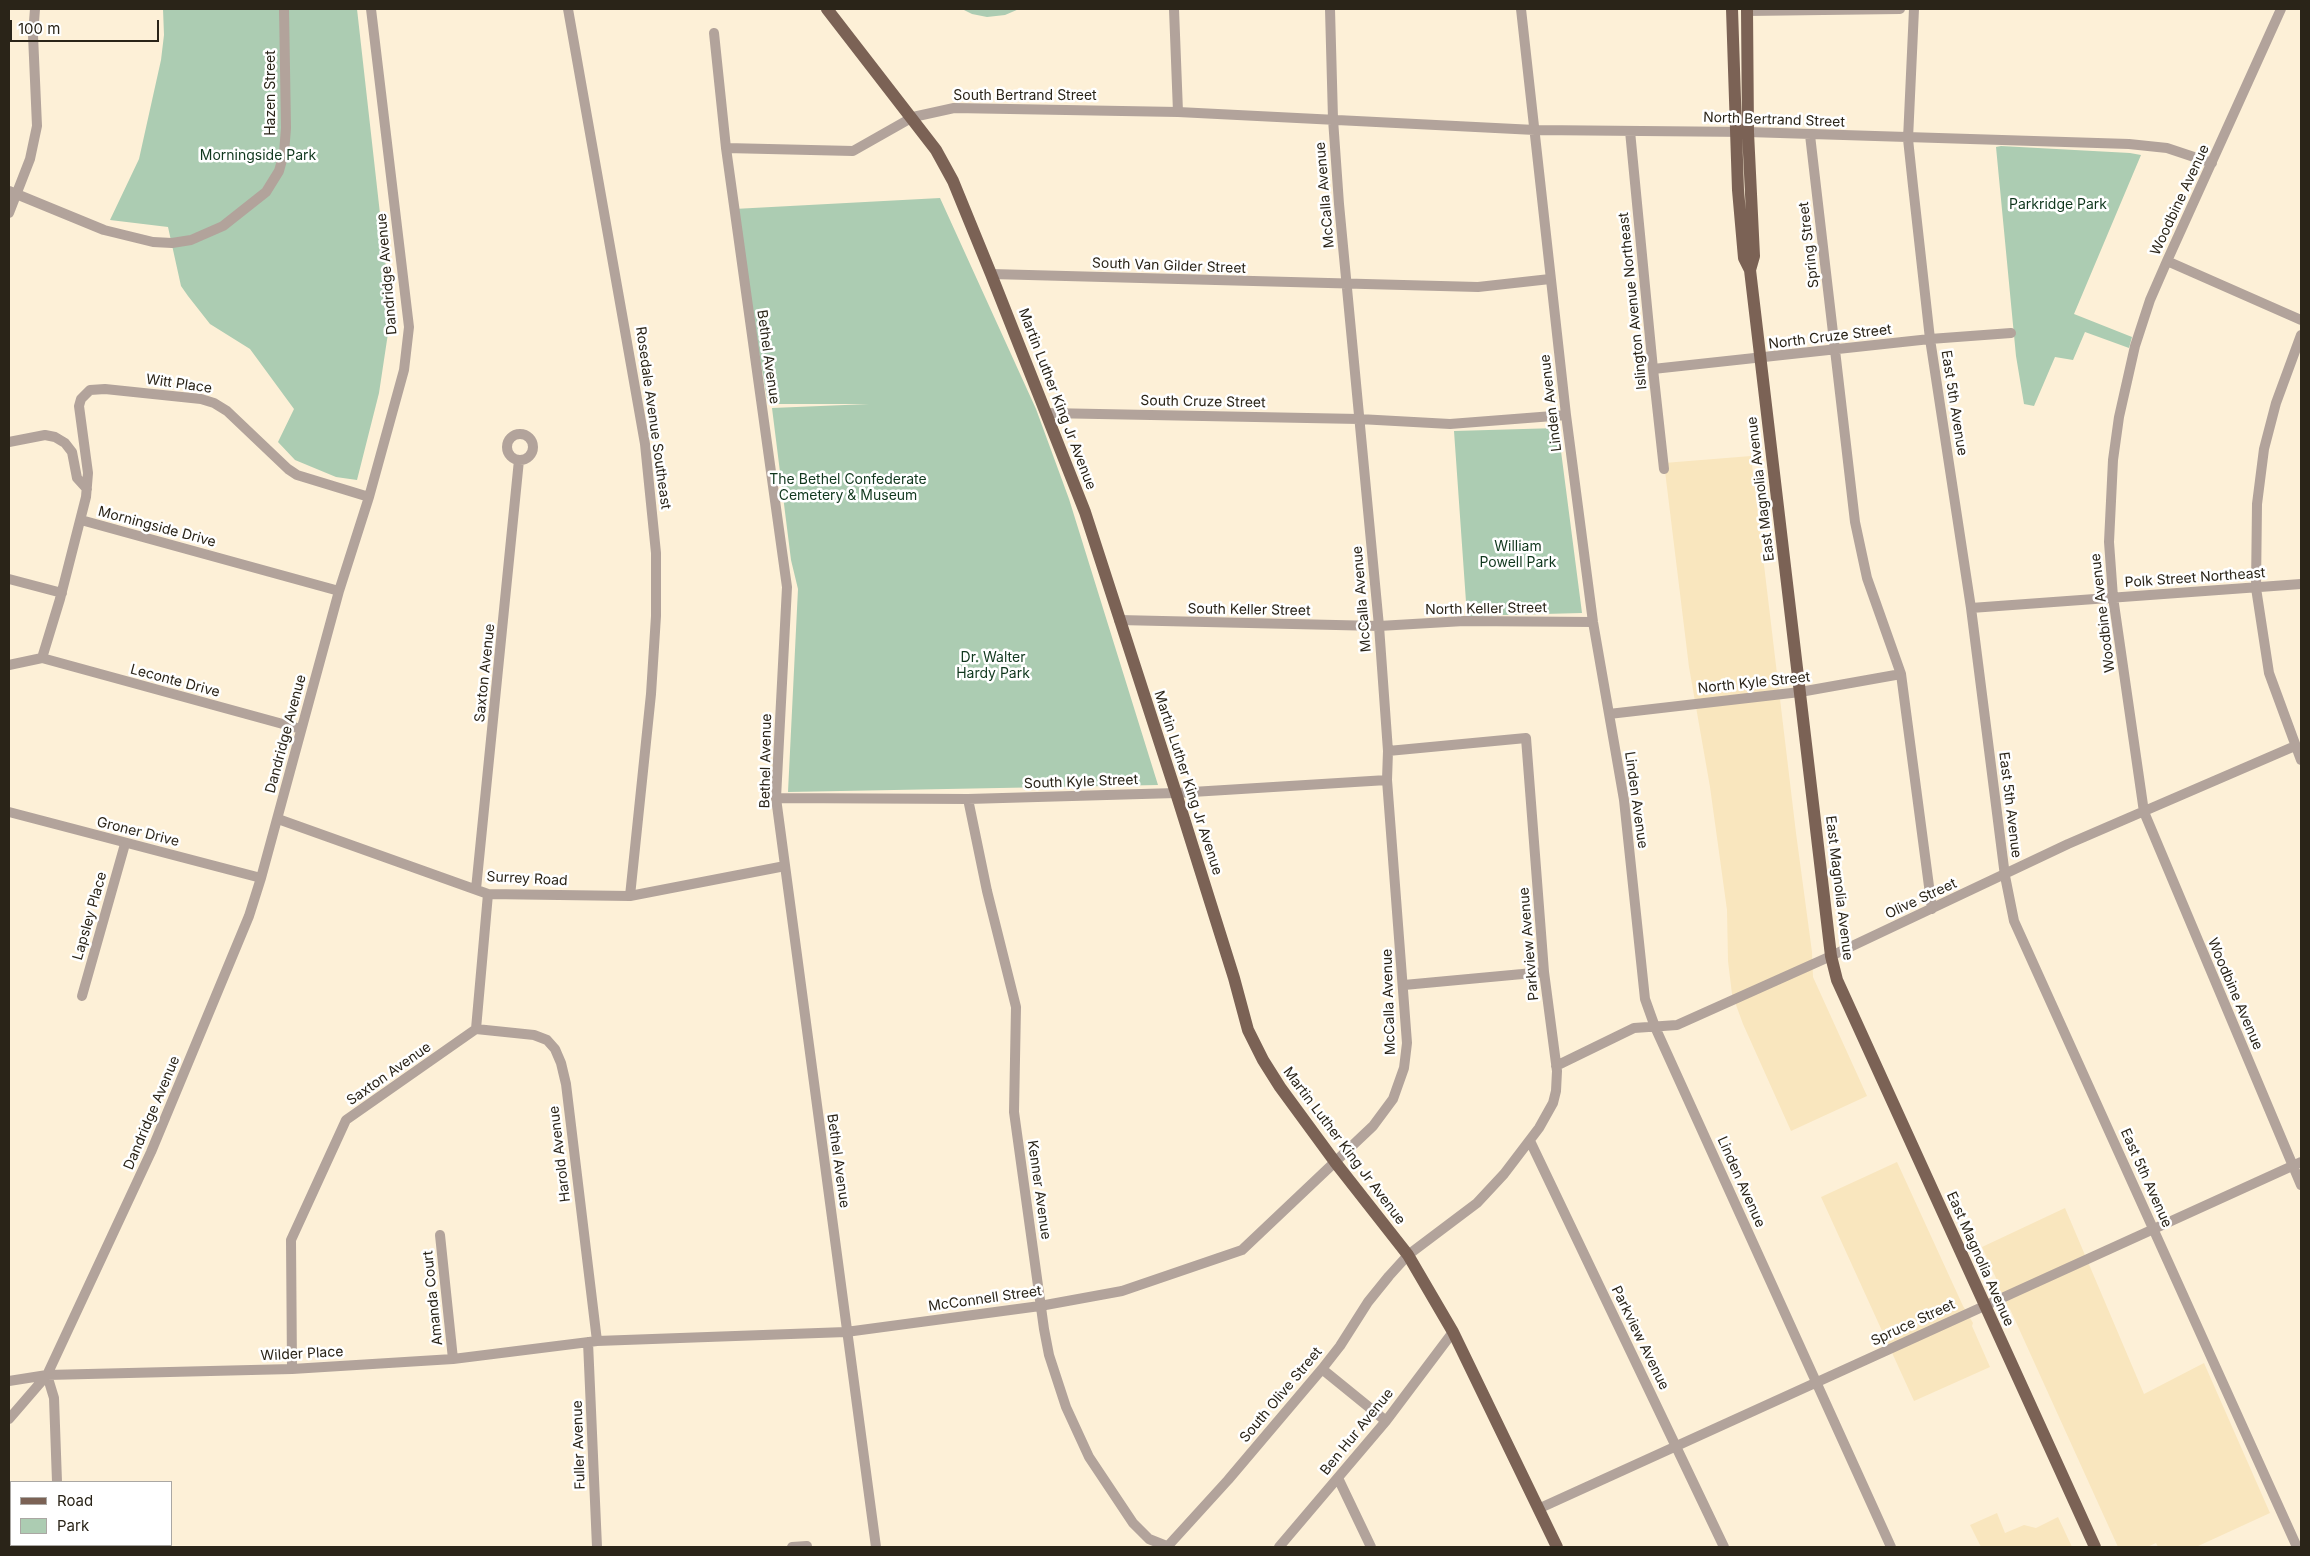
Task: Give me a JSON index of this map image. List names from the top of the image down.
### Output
{
  "streets": {
    "main road": ["Martin Luther King Jr Avenue", "East Magnolia Avenue"],
    "street": [
      "Hazen Street",
      "South Bertrand Street",
      "North Bertrand Street",
      "McCalla Avenue",
      "Woodbine Avenue",
      "Spring Street",
      "South Van Gilder Street",
      "Dandridge Avenue",
      "Islington Avenue Northeast",
      "North Cruze Street",
      "Bethel Avenue",
      "Witt Place",
      "South Cruze Street",
      "Linden Avenue",
      "East 5th Avenue",
      "Rosedale Avenue Southeast",
      "Morningside Drive",
      "Polk Street Northeast",
      "North Keller Street",
      "South Keller Street",
      "Saxton Avenue",
      "Leconte Drive",
      "North Kyle Street",
      "South Kyle Street",
      "Groner Drive",
      "Surrey Road",
      "Olive Street",
      "Lapsley Place",
      "Parkview Avenue",
      "Harold Avenue",
      "Kenner Avenue",
      "Amanda Court",
      "McConnell Street",
      "Spruce Street",
      "Wilder Place",
      "South Olive Street",
      "Ben Hur Avenue",
      "Fuller Avenue"
    ]
  },
  "crossings": [
    ["South Bertrand Street", "North Bertrand Street"],
    ["South Bertrand Street", "McCalla Avenue"],
    ["South Bertrand Street", "Bethel Avenue"],
    ["South Bertrand Street", "Martin Luther King Jr Avenue"],
    ["North Bertrand Street", "McCalla Avenue"],
    ["North Bertrand Street", "Woodbine Avenue"],
    ["North Bertrand Street", "Spring Street"],
    ["North Bertrand Street", "Islington Avenue Northeast"],
    ["North Bertrand Street", "Linden Avenue"],
    ["North Bertrand Street", "East 5th Avenue"],
    ["North Bertrand Street", "East Magnolia Avenue"],
    ["McCalla Avenue", "South Van Gilder Street"],
    ["McCalla Avenue", "Martin Luther King Jr Avenue"],
    ["McCalla Avenue", "South Cruze Street"],
    ["McCalla Avenue", "North Keller Street"],
    ["McCalla Avenue", "South Keller Street"],
    ["McCalla Avenue", "South Kyle Street"],
    ["McCalla Avenue", "Parkview Avenue"],
    ["McCalla Avenue", "McConnell Street"],
    ["Woodbine Avenue", "Polk Street Northeast"],
    ["Woodbine Avenue", "Olive Street"],
    ["Woodbine Avenue", "Spruce Street"],
    ["Spring Street", "North Cruze Street"],
    ["Spring Street", "North Kyle Street"],
    ["Spring Street", "Olive Street"],
    ["South Van Gilder Street", "Martin Luther King Jr Avenue"],
    ["South Van Gilder Street", "Linden Avenue"],
    ["Dandridge Avenue", "Witt Place"],
    ["Dandridge Avenue", "Morningside Drive"],
    ["Dandridge Avenue", "Leconte Drive"],
    ["Dandridge Avenue", "Groner Drive"],
    ["Dandridge Avenue", "Surrey Road"],
    ["Dandridge Avenue", "Wilder Place"],
    ["Islington Avenue Northeast", "North Cruze Street"],
    ["North Cruze Street", "East 5th Avenue"],
    ["North Cruze Street", "East Magnolia Avenue"],
    ["Bethel Avenue", "South Kyle Street"],
    ["Bethel Avenue", "Surrey Road"],
    ["Bethel Avenue", "McConnell Street"],
    ["Witt Place", "Morningside Drive"],
    ["Martin Luther King Jr Avenue", "South Cruze Street"],
    ["Martin Luther King Jr Avenue", "South Keller Street"],
    ["Martin Luther King Jr Avenue", "South Kyle Street"],
    ["Martin Luther King Jr Avenue", "Parkview Avenue"],
    ["Martin Luther King Jr Avenue", "McConnell Street"],
    ["Martin Luther King Jr Avenue", "Spruce Street"],
    ["Martin Luther King Jr Avenue", "South Olive Street"],
    ["Martin Luther King Jr Avenue", "Ben Hur Avenue"],
    ["Linden Avenue", "North Keller Street"],
    ["Linden Avenue", "North Kyle Street"],
    ["Linden Avenue", "Olive Street"],
    ["Linden Avenue", "Spruce Street"],
    ["East 5th Avenue", "Polk Street Northeast"],
    ["East 5th Avenue", "Olive Street"],
    ["East 5th Avenue", "Spruce Street"],
    ["Rosedale Avenue Southeast", "Surrey Road"],
    ["East Magnolia Avenue", "North Kyle Street"],
    ["East Magnolia Avenue", "Olive Street"],
    ["East Magnolia Avenue", "Spruce Street"],
    ["Morningside Drive", "Leconte Drive"],
    ["North Keller Street", "South Keller Street"],
    ["Saxton Avenue", "Surrey Road"],
    ["Saxton Avenue", "Harold Avenue"],
    ["Saxton Avenue", "Wilder Place"],
    ["South Kyle Street", "Kenner Avenue"],
    ["Groner Drive", "Lapsley Place"],
    ["Olive Street", "Parkview Avenue"],
    ["Parkview Avenue", "Spruce Street"],
    ["Parkview Avenue", "South Olive Street"],
    ["Harold Avenue", "McConnell Street"],
    ["Harold Avenue", "Wilder Place"],
    ["Harold Avenue", "Fuller Avenue"],
    ["Kenner Avenue", "McConnell Street"],
    ["Kenner Avenue", "South Olive Street"],
    ["Amanda Court", "Wilder Place"],
    ["McConnell Street", "Wilder Place"],
    ["McConnell Street", "Fuller Avenue"],
    ["Wilder Place", "Fuller Avenue"]
  ],
  "parks": [
    "Morningside Park",
    "Parkridge Park",
    "The Bethel Confederate Cemetery & Museum",
    "William Powell Park",
    "Dr. Walter Hardy Park"
  ],
  "legend": ["Road", "Park"],
  "scale_bar": "100 m"
}
